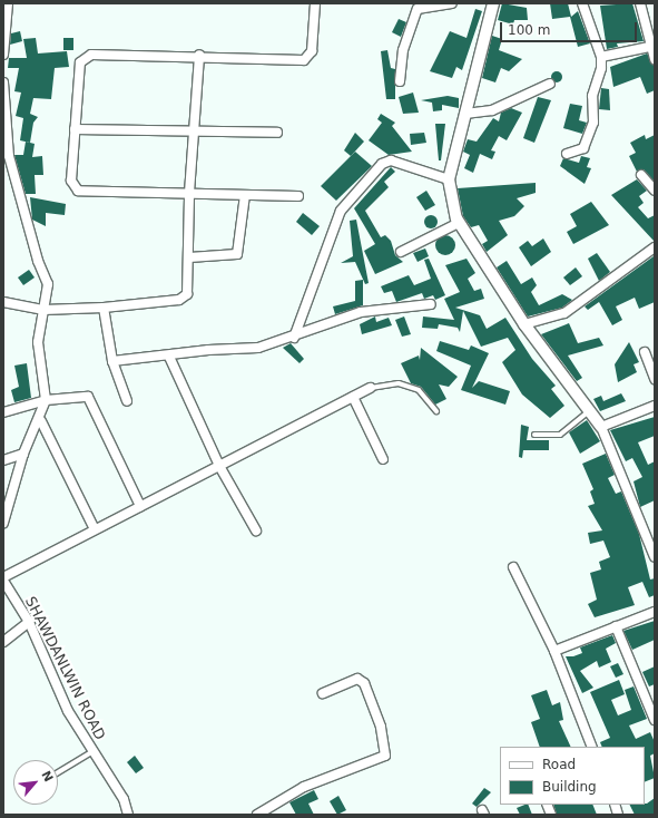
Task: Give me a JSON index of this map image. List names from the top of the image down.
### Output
{
  "streets": {
    "street": ["SHAWDANLWIN ROAD"]
  },
  "legend": ["Road", "Building"],
  "scale_bar": "100 m",
  "north": "top right"
}
